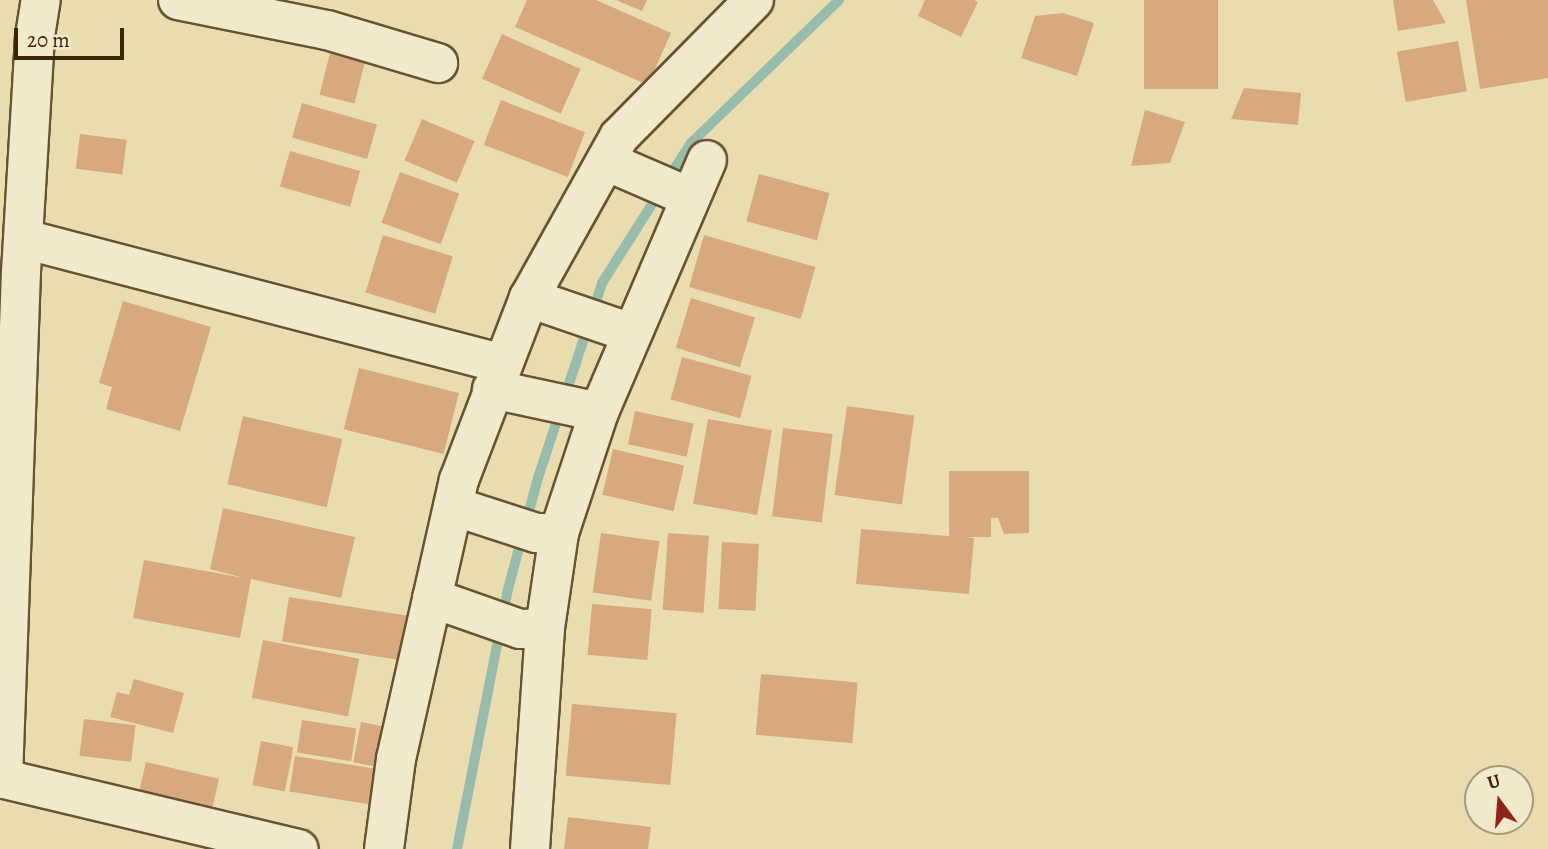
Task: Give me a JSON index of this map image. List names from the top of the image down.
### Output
{
  "scale_bar": "20 m",
  "north": "top"
}
